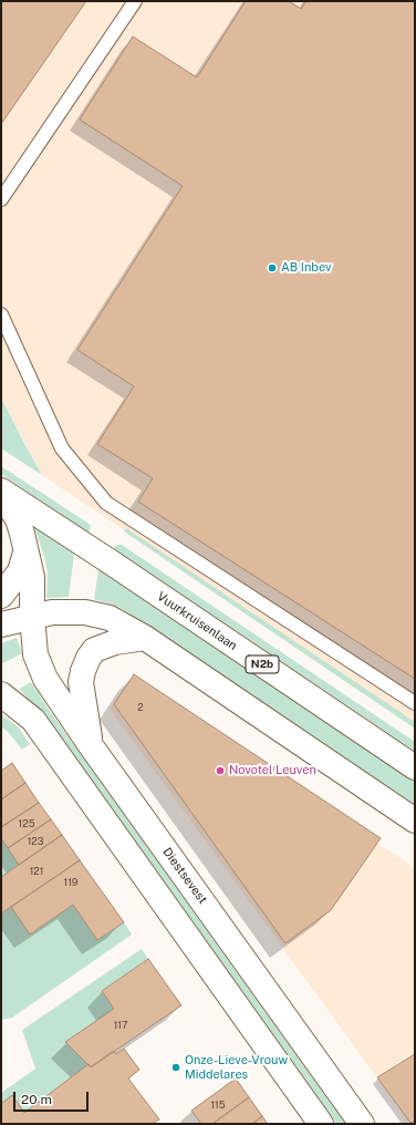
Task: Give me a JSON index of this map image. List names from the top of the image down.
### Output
{
  "streets": {
    "main road": ["Vuurkruisenlaan", "N2b", "Diestsevest"]
  },
  "crossings": [
    ["Vuurkruisenlaan", "Diestsevest"]
  ],
  "places": ["AB Inbev", "Novotel Leuven", "Onze-Lieve-Vrouw Middelares"],
  "house_numbers": [
    "2",
    "125",
    "123",
    "121",
    "119",
    "117",
    "115"
  ],
  "scale_bar": "20 m"
}
